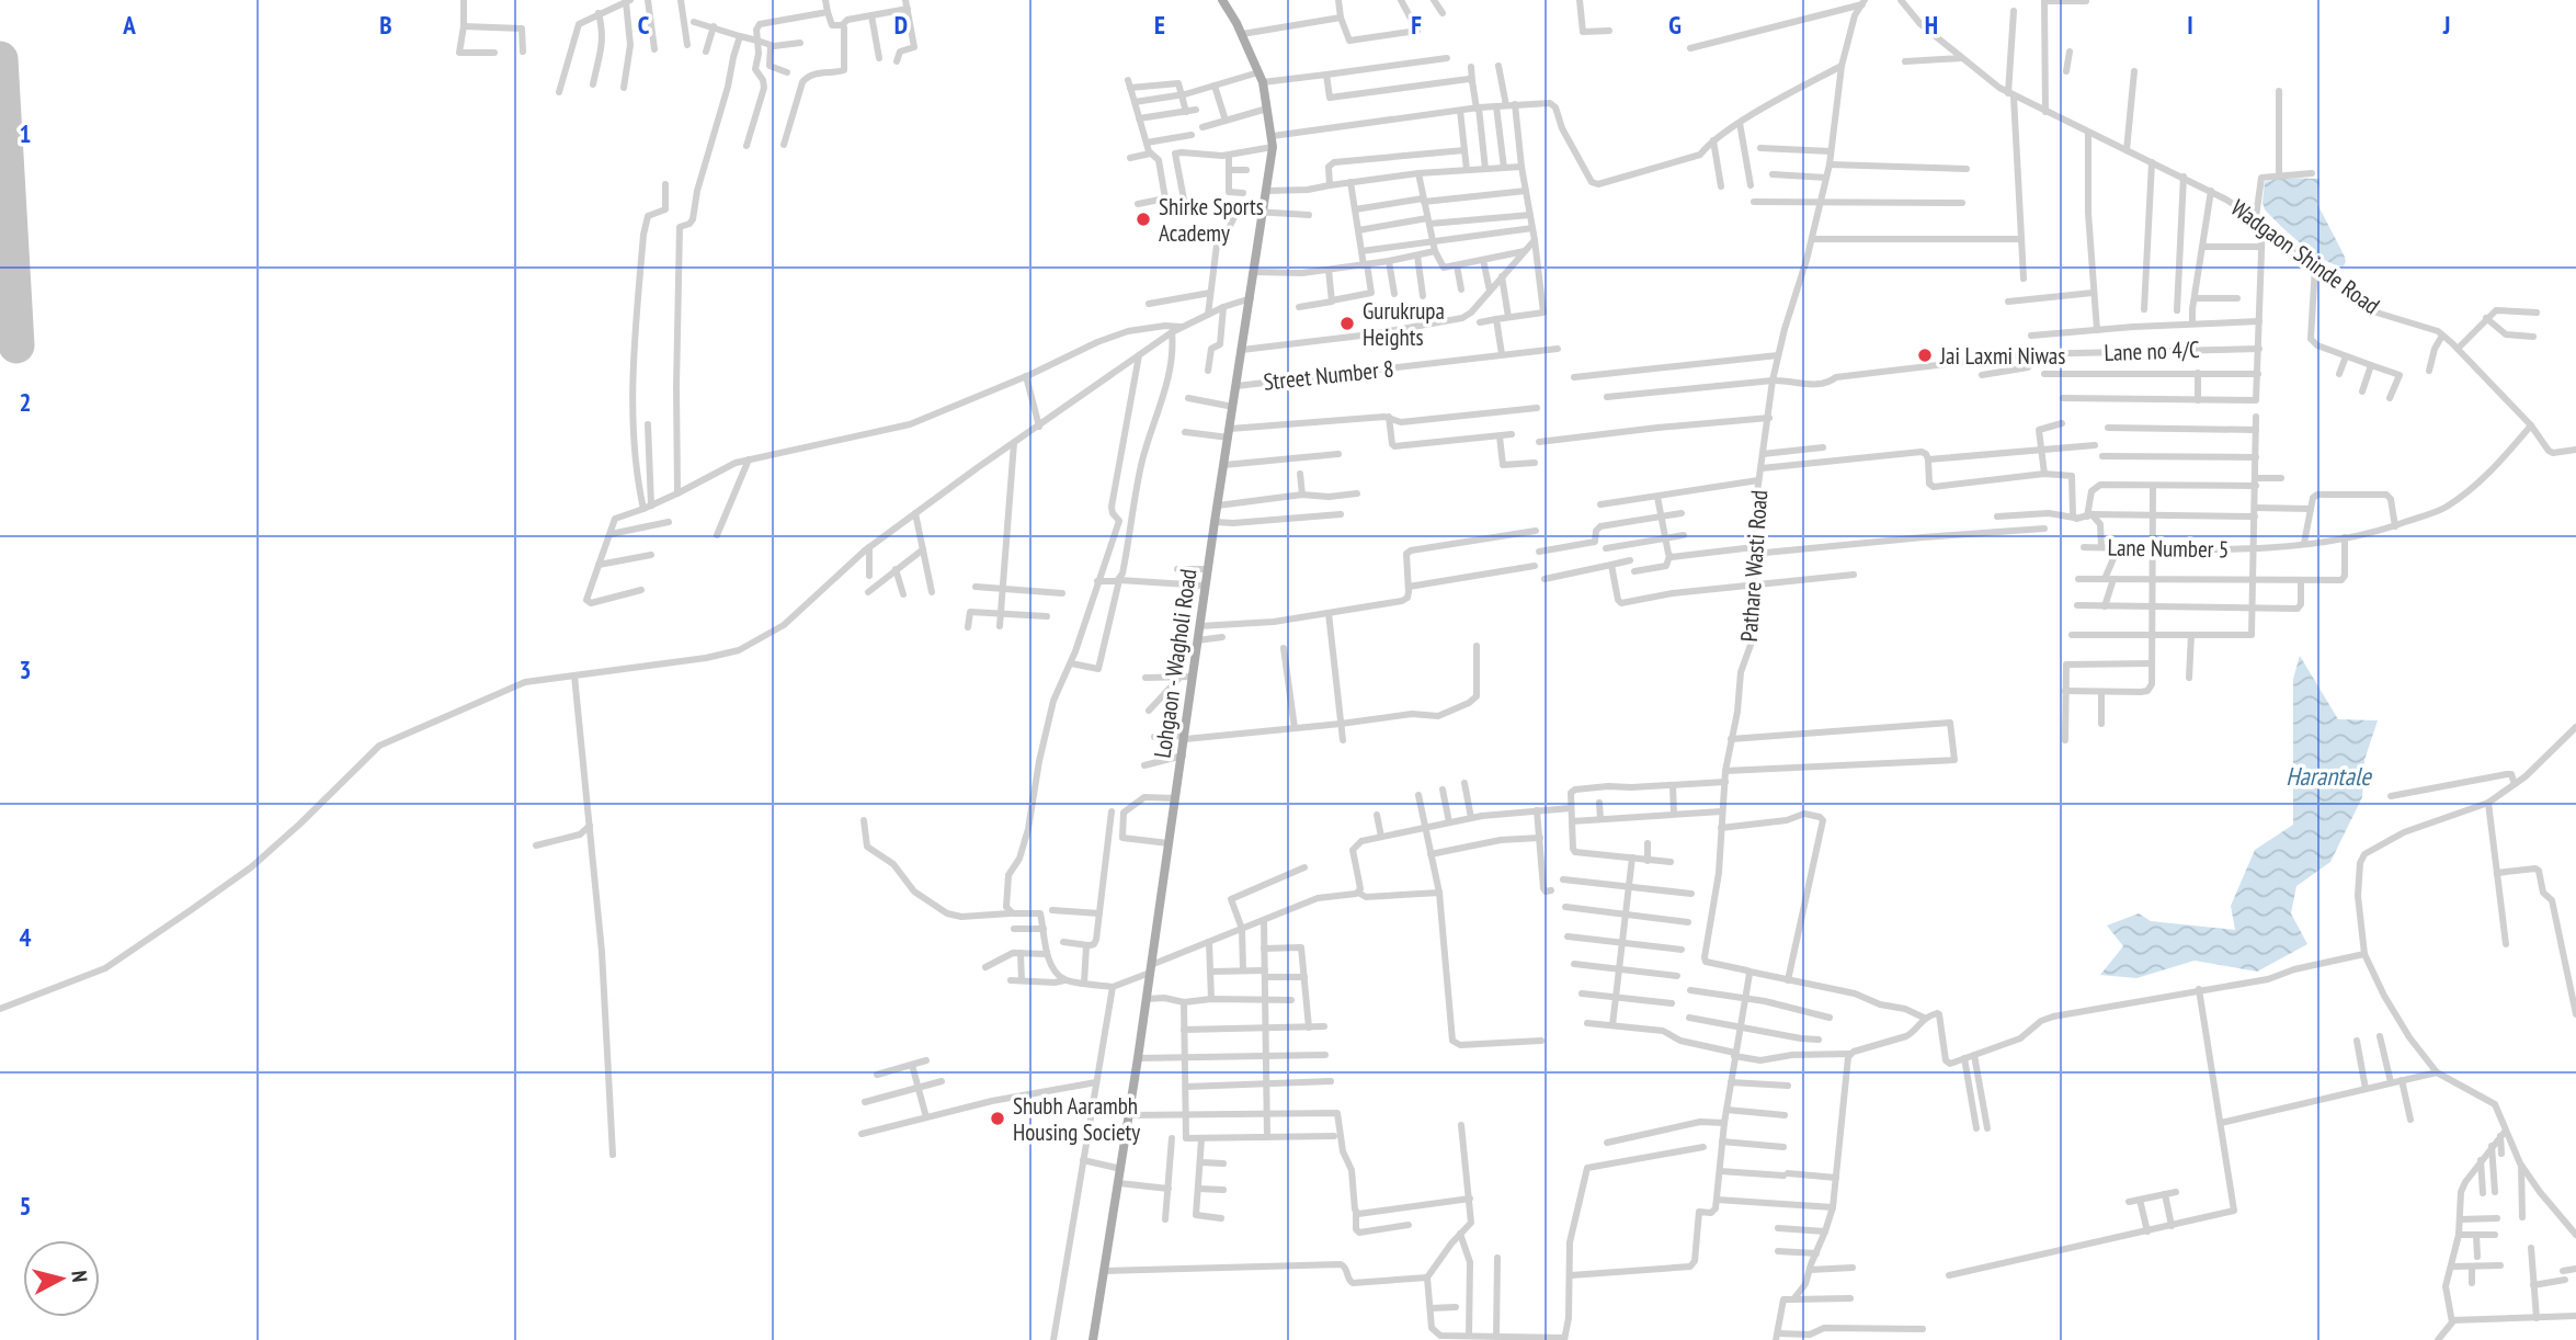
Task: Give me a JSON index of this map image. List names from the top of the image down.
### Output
{
  "streets": {
    "main road": ["Lohgaon - Wagholi Road"],
    "street": [
      "Wadgaon Shinde Road",
      "Lane no 4/C",
      "Street Number 8",
      "Lane Number 5",
      "Pathare Wasti Road"
    ]
  },
  "crossings": [
    ["Wadgaon Shinde Road", "Lane Number 5"],
    ["Lane no 4/C", "Pathare Wasti Road"],
    ["Street Number 8", "Lohgaon - Wagholi Road"]
  ],
  "water": ["Harantale"],
  "places": [
    "Shirke Sports Academy",
    "Gurukrupa Heights",
    "Jai Laxmi Niwas",
    "Shubh Aarambh Housing Society"
  ],
  "north": "right",
  "grid": {
    "columns": [
      "A",
      "B",
      "C",
      "D",
      "E",
      "F",
      "G",
      "H",
      "I",
      "J"
    ],
    "rows": [
      "1",
      "2",
      "3",
      "4",
      "5"
    ]
  }
}
